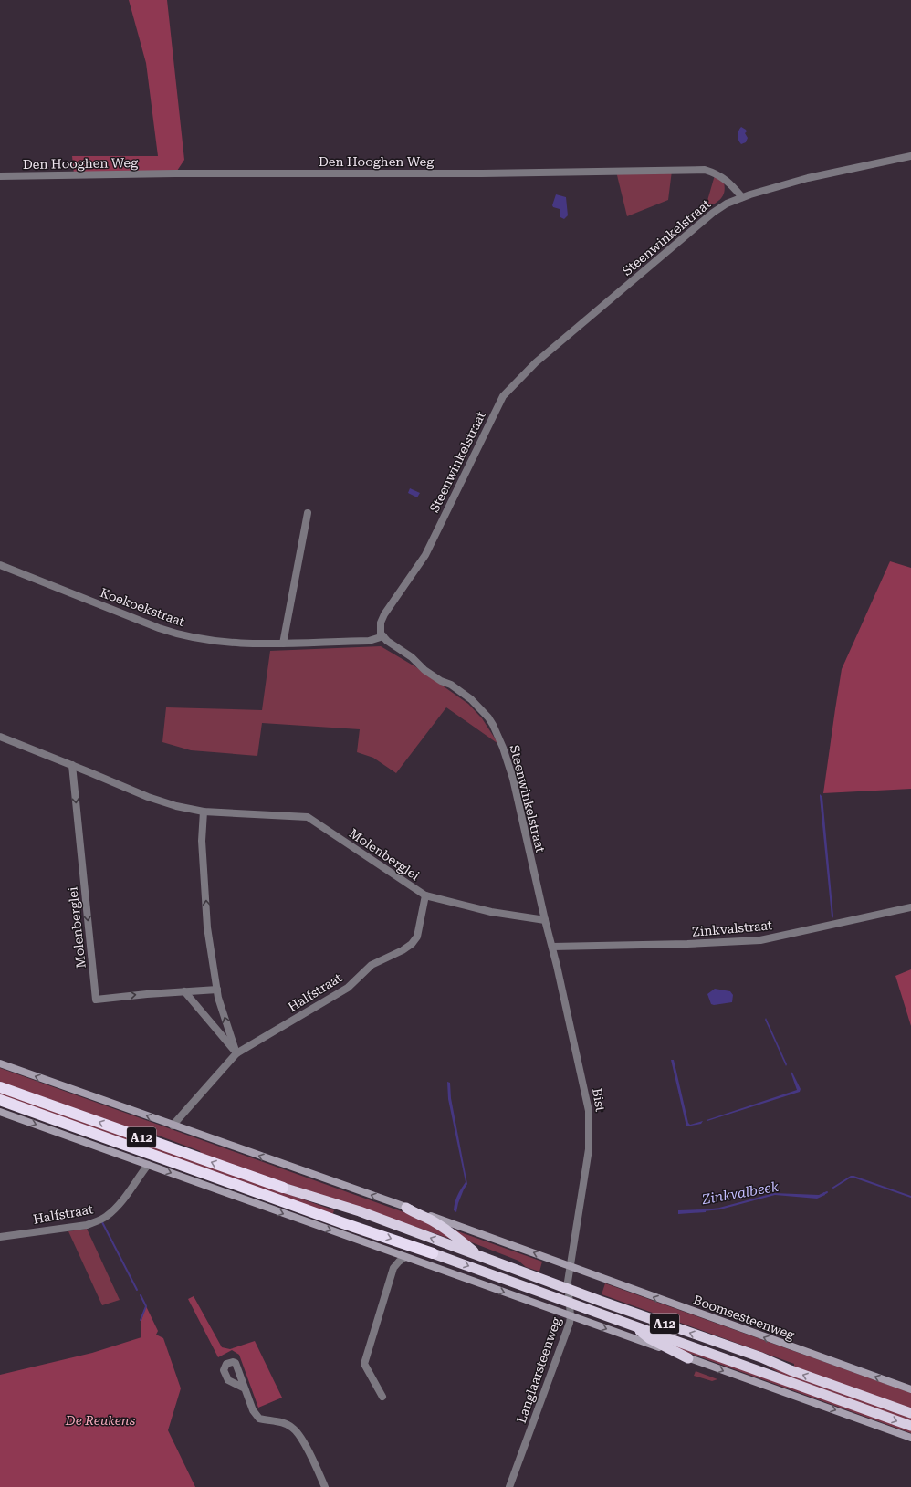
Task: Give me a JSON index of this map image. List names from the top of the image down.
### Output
{
  "streets": {
    "highway": ["A12"],
    "main road": ["Boomsesteenweg"],
    "street": [
      "Den Hooghen Weg",
      "Steenwinkelstraat",
      "Koekoekstraat",
      "Molenberglei",
      "Zinkvalstraat",
      "Halfstraat",
      "Bist",
      "Langlaarsteenweg"
    ]
  },
  "crossings": [
    ["Den Hooghen Weg", "Steenwinkelstraat"],
    ["Steenwinkelstraat", "Koekoekstraat"],
    ["Steenwinkelstraat", "Zinkvalstraat"],
    ["Steenwinkelstraat", "Bist"],
    ["Molenberglei", "Halfstraat"],
    ["Zinkvalstraat", "Bist"],
    ["Halfstraat", "Boomsesteenweg"],
    ["Bist", "Boomsesteenweg"],
    ["Bist", "Langlaarsteenweg"],
    ["A12", "Langlaarsteenweg"],
    ["Boomsesteenweg", "Langlaarsteenweg"]
  ],
  "water": ["Zinkvalbeek"],
  "parks": ["De Reukens"]
}
